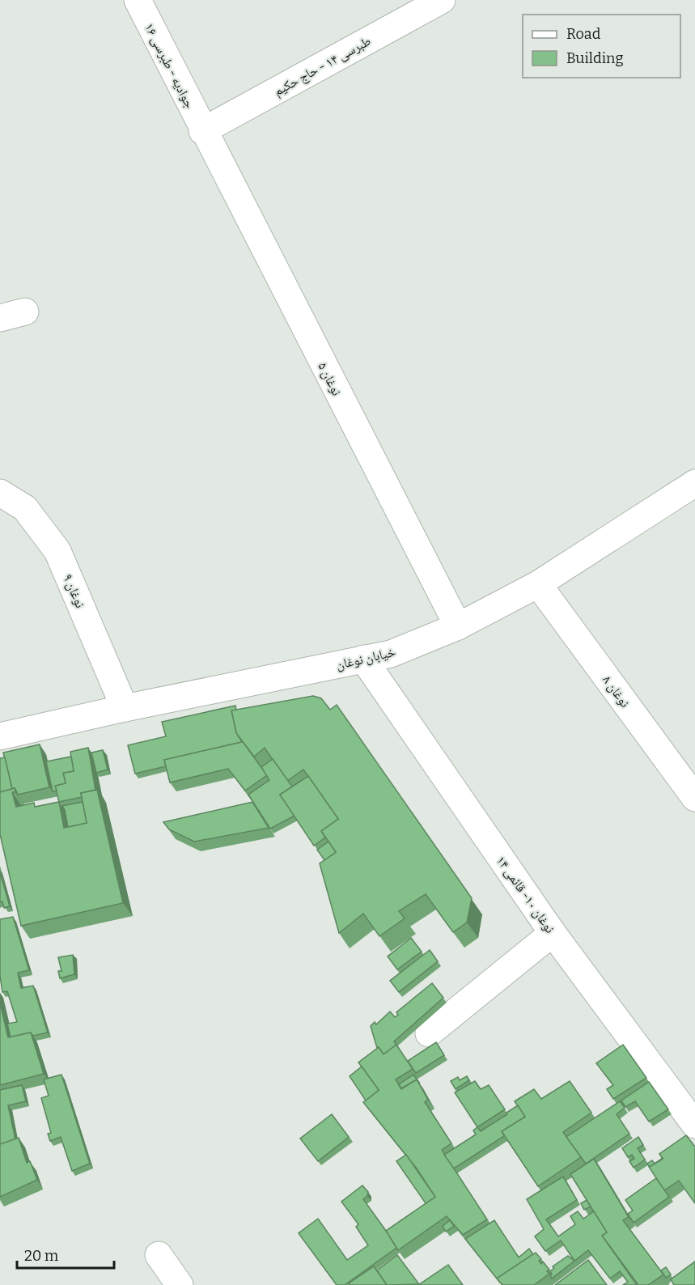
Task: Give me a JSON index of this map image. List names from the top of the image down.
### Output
{
  "streets": {
    "street": [
      "جوادیه - طبرسی ۱۶",
      "طبرسی ۱۴ - حاج حکیم",
      "نوغان ۵",
      "نوغان ۹",
      "خیابان نوغان",
      "نوغان ۸",
      "نوغان ۱۰- قائمی ۱۴"
    ]
  },
  "crossings": [
    ["جوادیه - طبرسی ۱۶", "طبرسی ۱۴ - حاج حکیم"],
    ["جوادیه - طبرسی ۱۶", "نوغان ۵"],
    ["طبرسی ۱۴ - حاج حکیم", "نوغان ۵"],
    ["نوغان ۵", "خیابان نوغان"],
    ["نوغان ۹", "خیابان نوغان"],
    ["خیابان نوغان", "نوغان ۸"],
    ["خیابان نوغان", "نوغان ۱۰- قائمی ۱۴"]
  ],
  "legend": ["Road", "Building"],
  "scale_bar": "20 m"
}
